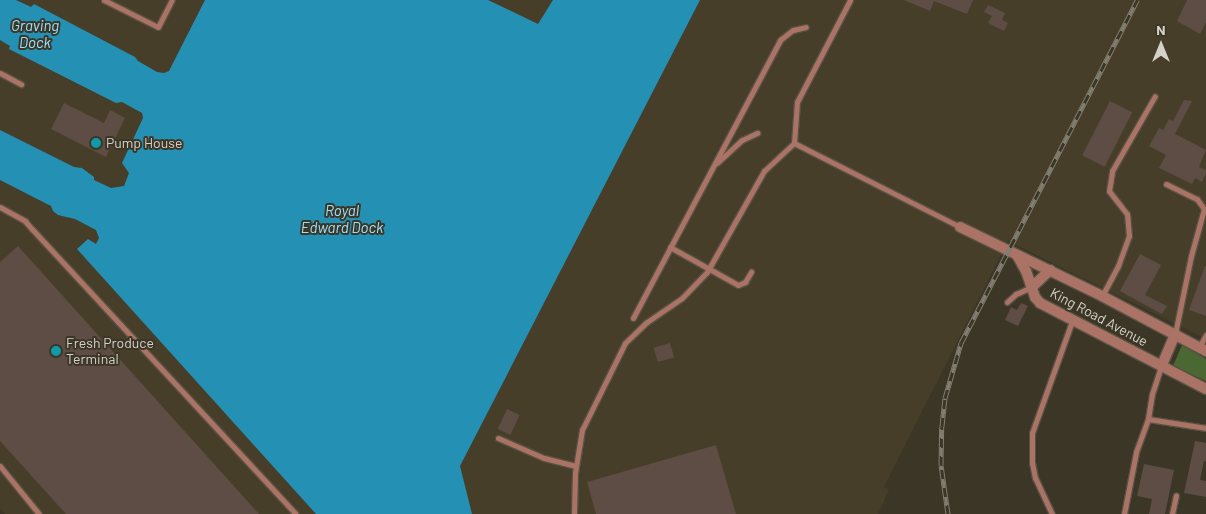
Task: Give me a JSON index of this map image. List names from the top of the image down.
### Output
{
  "streets": {
    "street": ["King Road Avenue"]
  },
  "water": ["Graving Dock", "Royal Edward Dock"],
  "places": ["Pump House", "Fresh Produce Terminal"],
  "north": "top"
}
